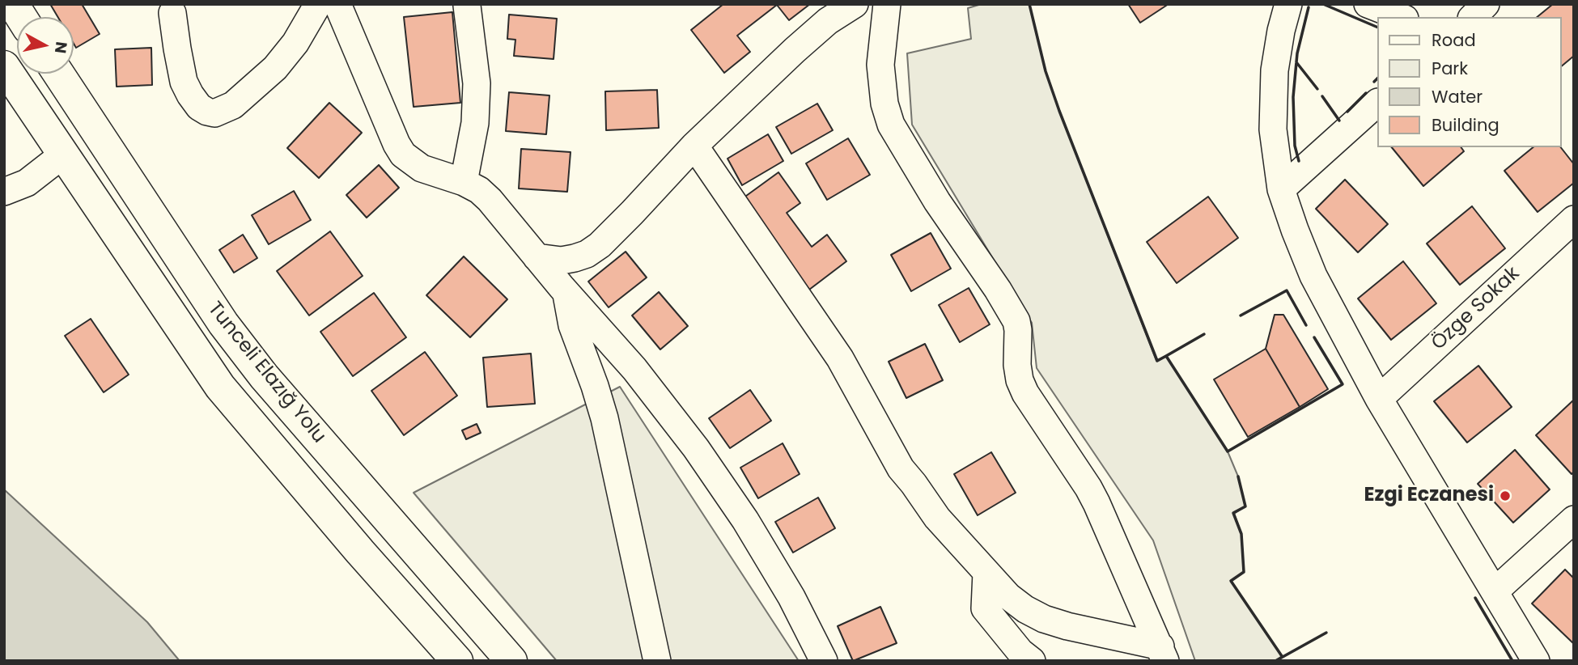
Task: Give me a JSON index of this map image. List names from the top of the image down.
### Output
{
  "streets": {
    "main road": ["Tunceli Elazığ Yolu"],
    "street": ["Özge Sokak"]
  },
  "places": ["Ezgi Eczanesi"],
  "legend": [
    "Road",
    "Park",
    "Water",
    "Building"
  ],
  "north": "right"
}
